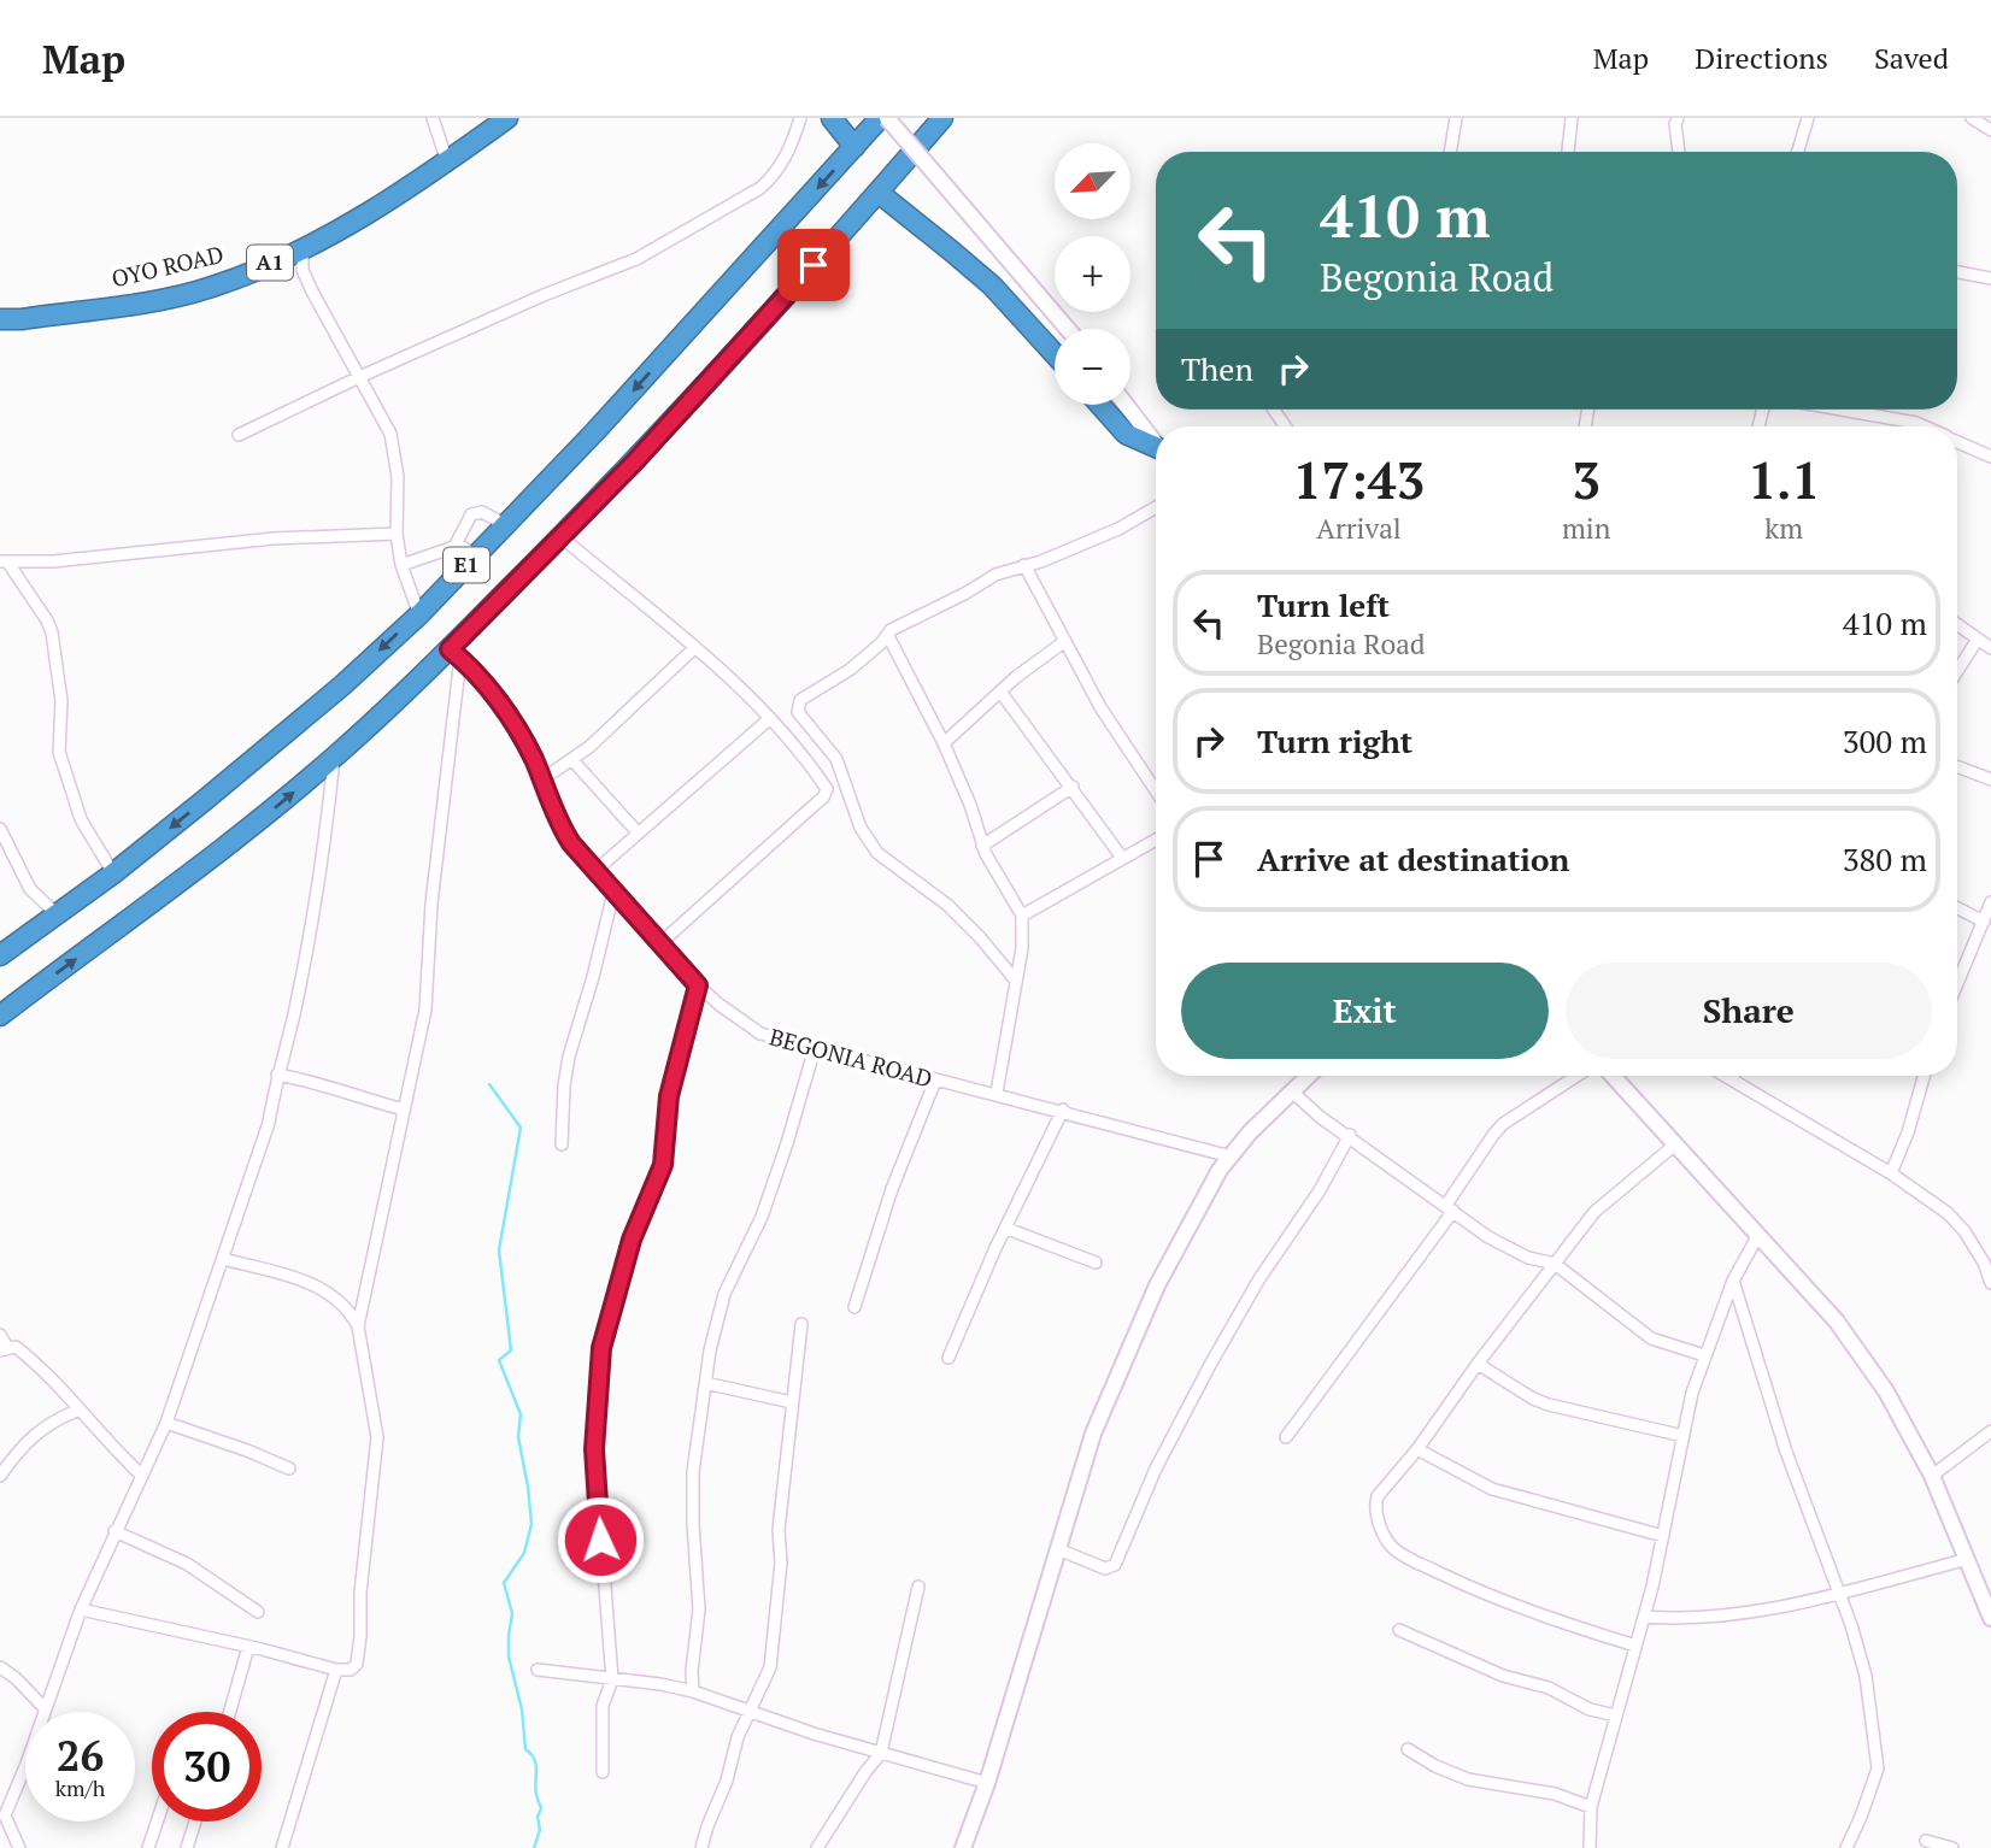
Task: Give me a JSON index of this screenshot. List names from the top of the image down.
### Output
{
  "streets": {
    "highway": ["A1", "OYO ROAD", "E1"],
    "street": ["BEGONIA ROAD"]
  },
  "crossings": [
    ["E1", "BEGONIA ROAD"]
  ],
  "north": "bottom left",
  "page": {
    "header": "Map",
    "nav": ["Map", "Directions", "Saved"],
    "map_buttons": ["+", "−"],
    "turn": ["410 m", "Begonia Road"],
    "then": "Then",
    "eta": [
      "17:43",
      "Arrival",
      "3",
      "min",
      "1.1",
      "km"
    ],
    "list": [
      {
        "name": "Turn left",
        "note": "Begonia Road",
        "value": "410 m"
      },
      {
        "name": "Turn right",
        "value": "300 m"
      },
      {
        "name": "Arrive at destination",
        "value": "380 m"
      }
    ],
    "buttons": ["Exit", "Share"],
    "speed": "26 km/h",
    "limit": "30"
  }
}
